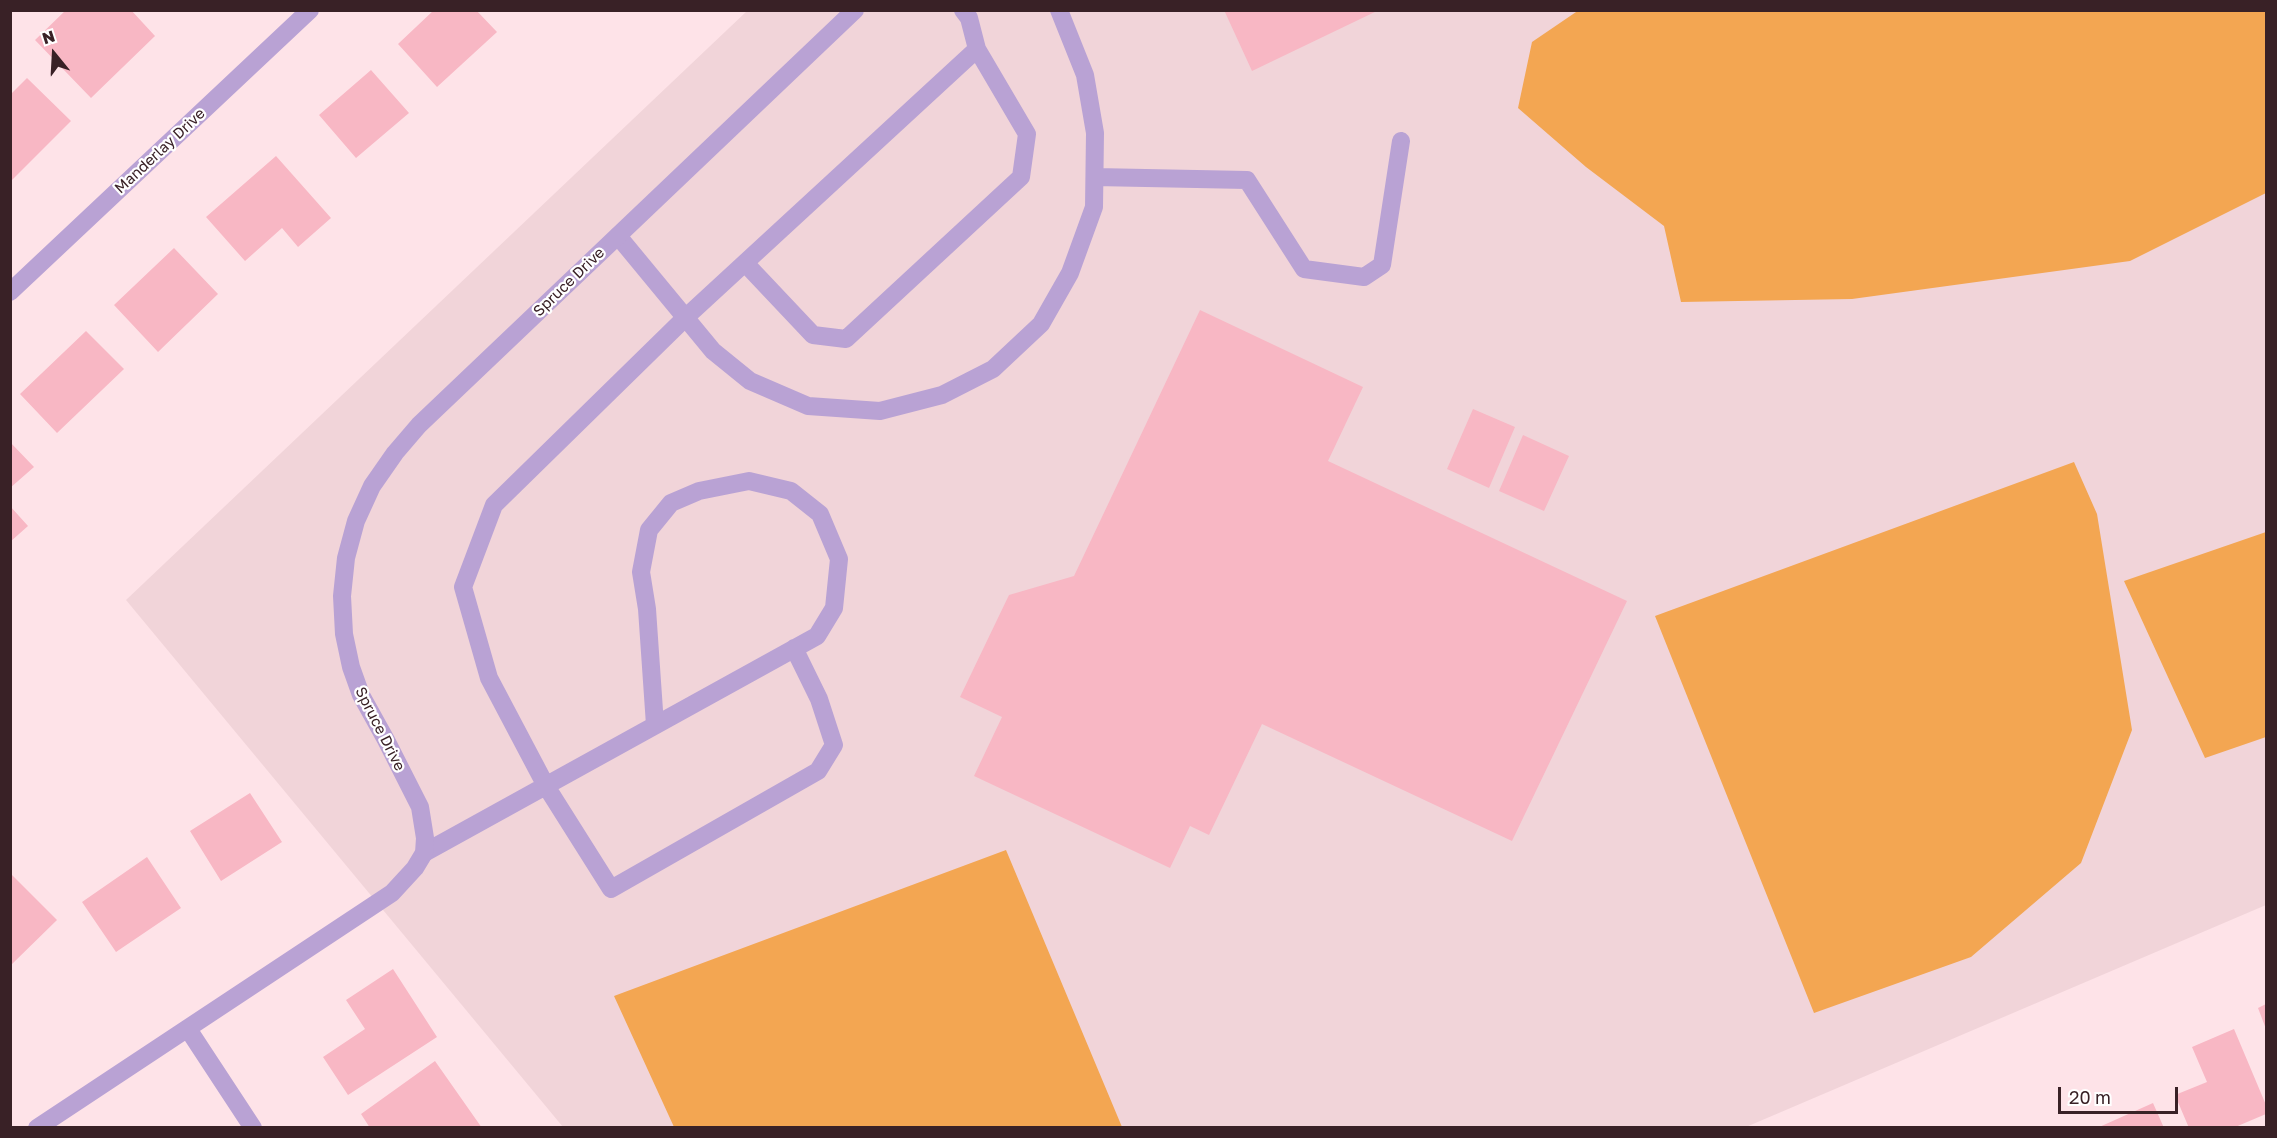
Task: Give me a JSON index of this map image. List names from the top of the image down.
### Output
{
  "streets": {
    "street": ["Manderlay Drive", "Spruce Drive"]
  },
  "scale_bar": "20 m",
  "north": "top"
}
